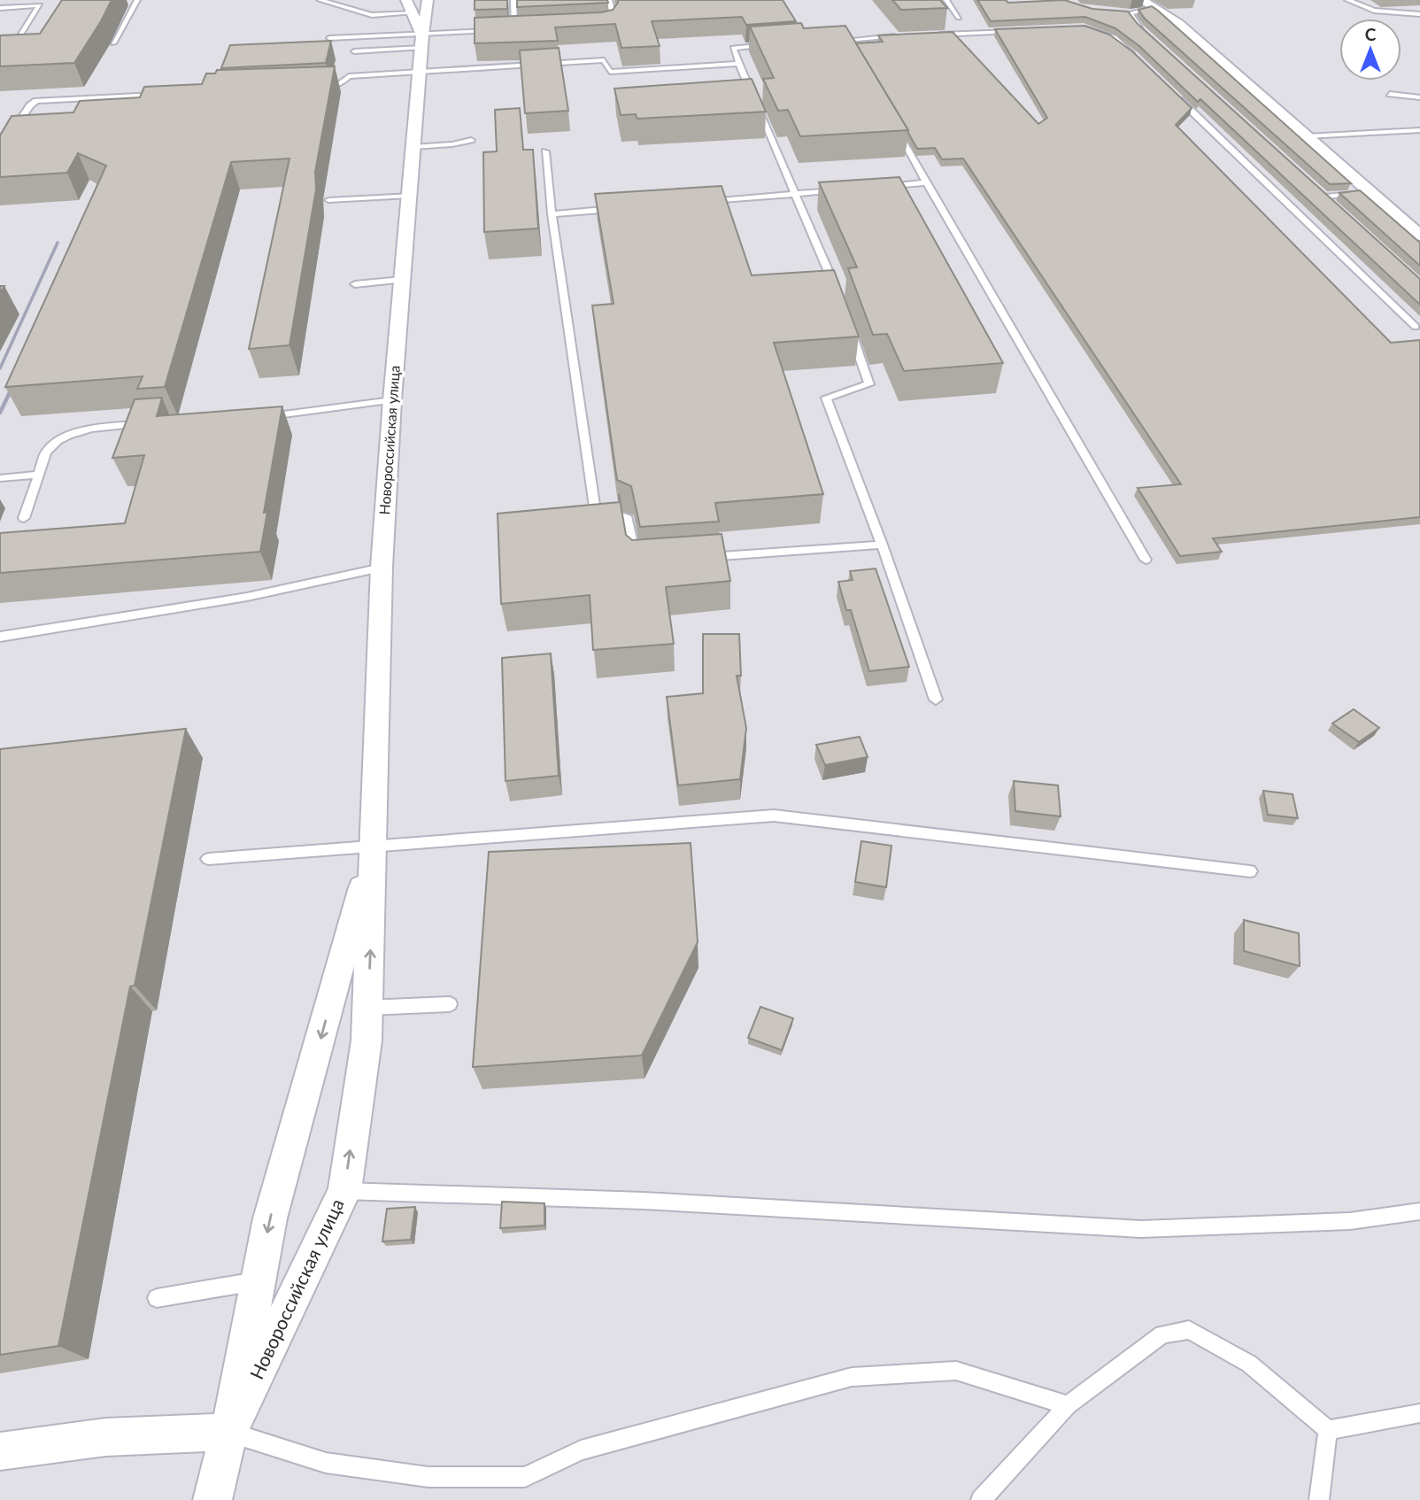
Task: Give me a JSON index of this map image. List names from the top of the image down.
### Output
{
  "streets": {
    "street": ["Новороссийская улица"]
  },
  "north": "top"
}
